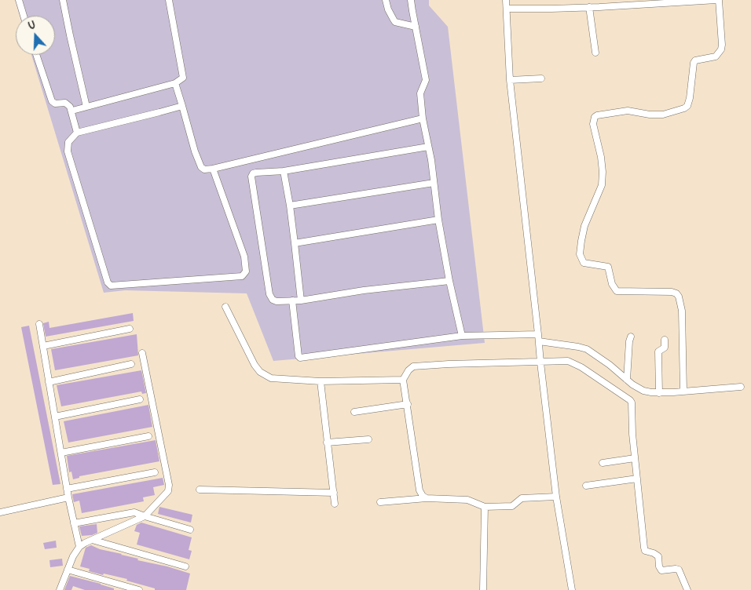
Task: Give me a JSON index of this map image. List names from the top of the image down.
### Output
{
  "north": "top"
}
